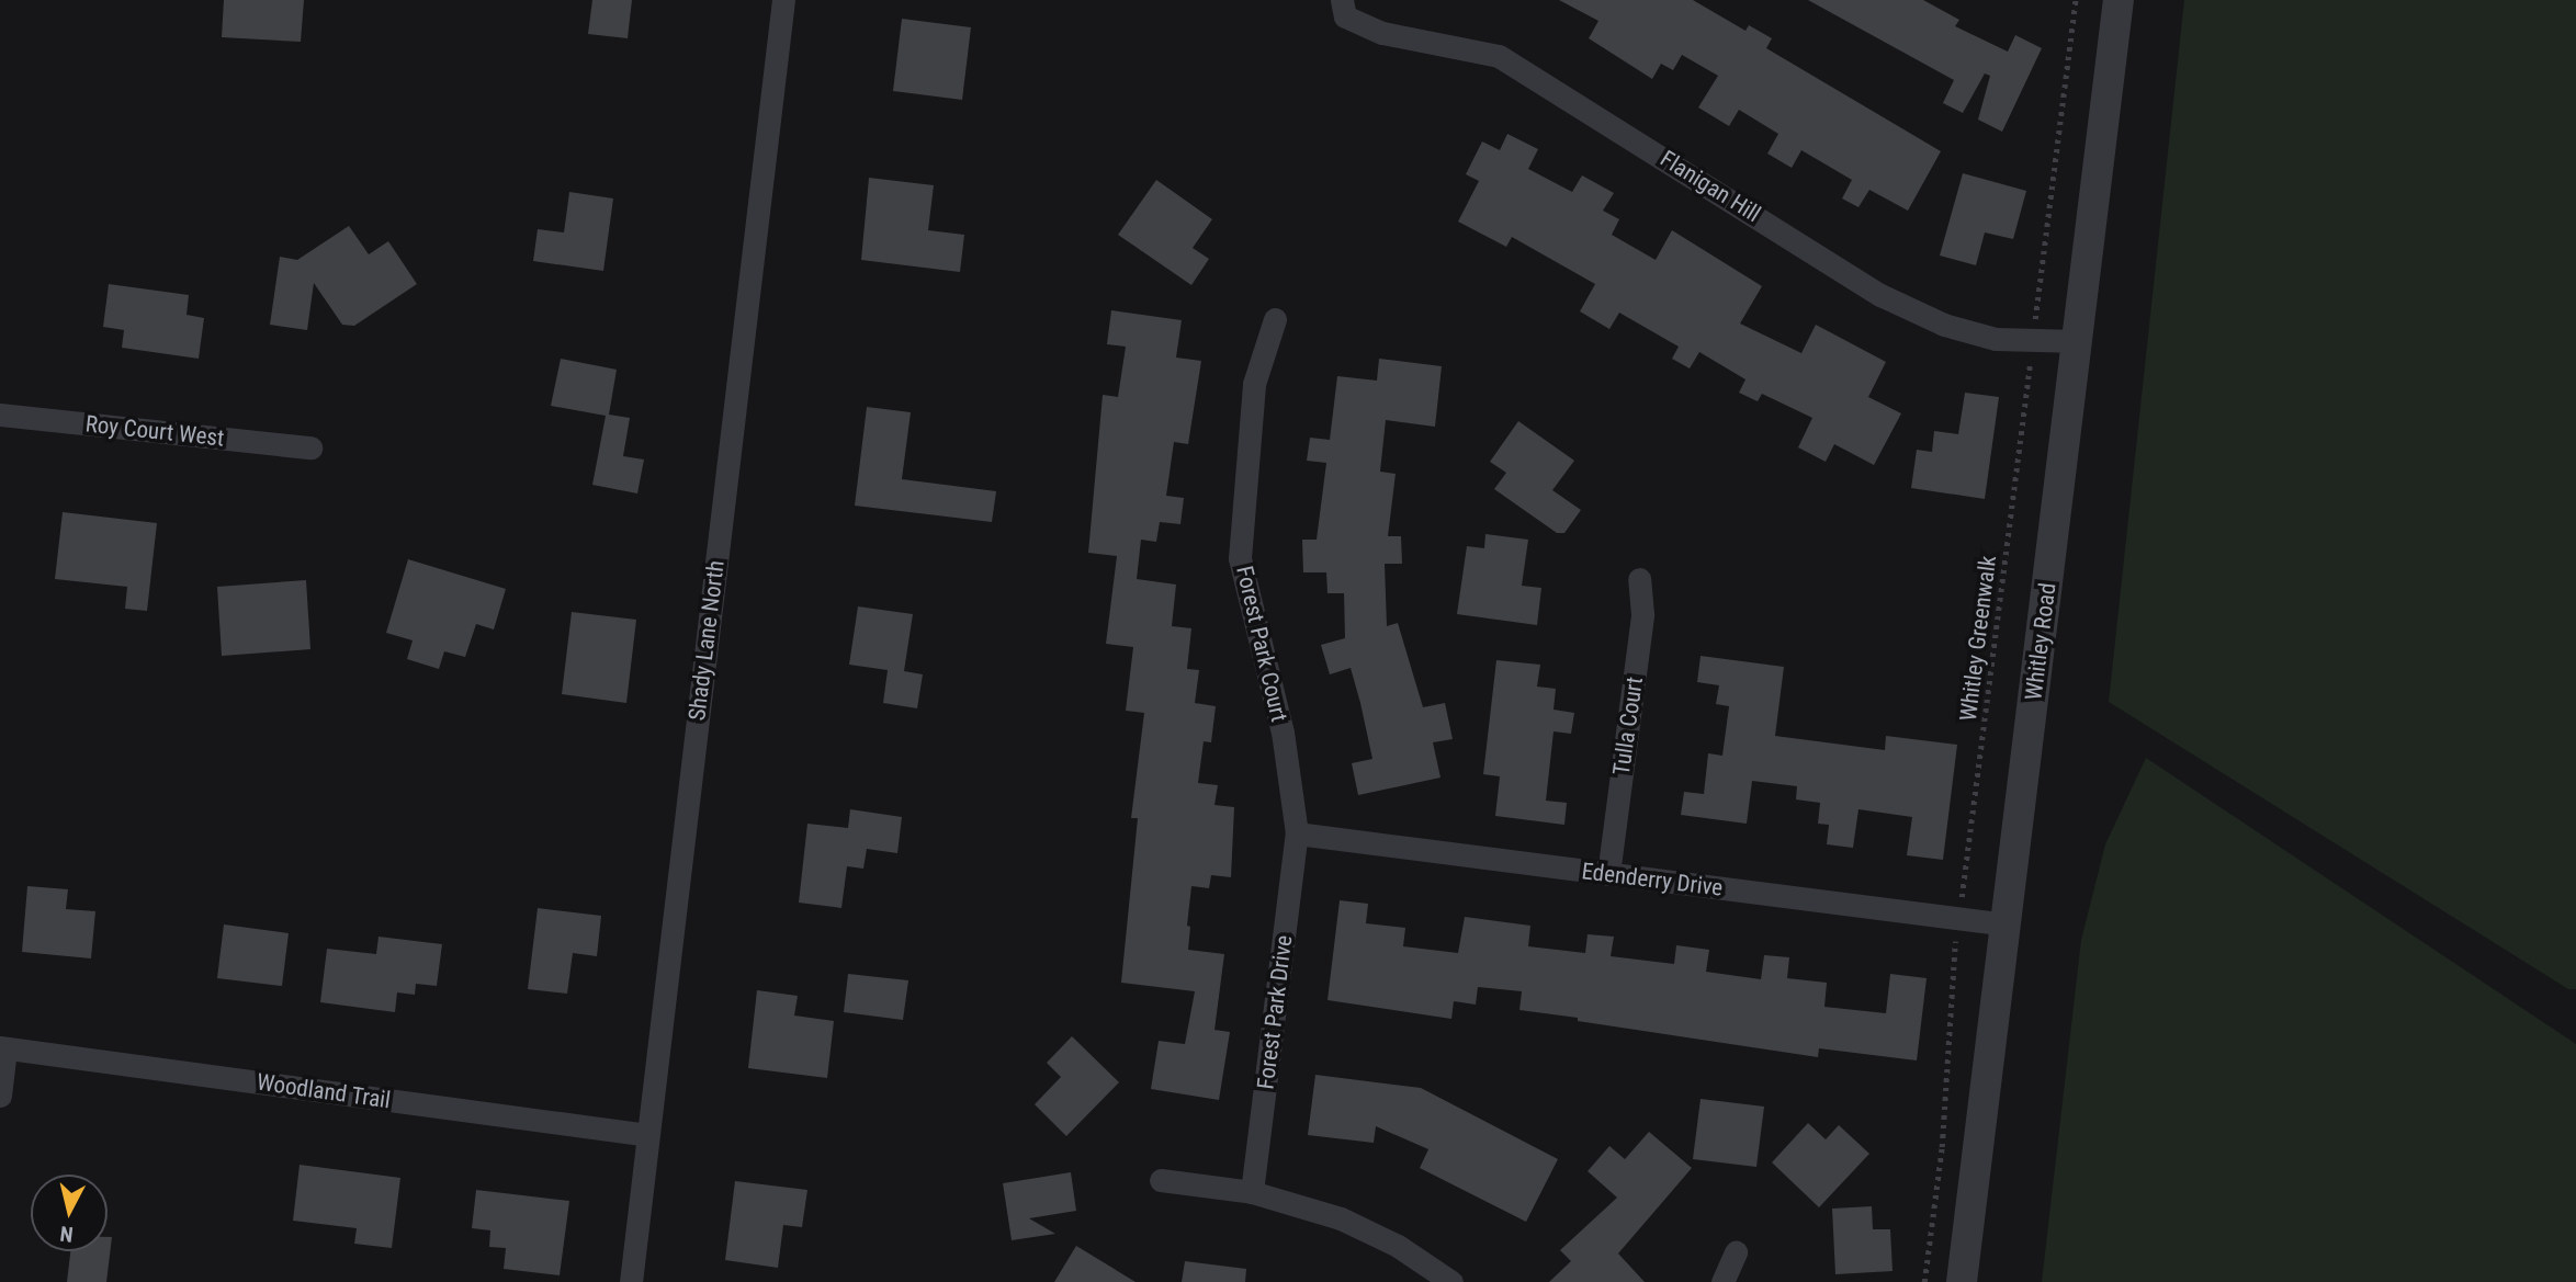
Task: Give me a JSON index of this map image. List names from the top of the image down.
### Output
{
  "streets": {
    "street": [
      "Flanigan Hill",
      "Roy Court West",
      "Shady Lane North",
      "Whitley Road",
      "Forest Park Court",
      "Tulla Court",
      "Edenderry Drive",
      "Forest Park Drive",
      "Woodland Trail"
    ],
    "path": ["Whitley Greenwalk"]
  },
  "crossings": [
    ["Flanigan Hill", "Whitley Greenwalk"],
    ["Flanigan Hill", "Whitley Road"],
    ["Whitley Greenwalk", "Edenderry Drive"],
    ["Shady Lane North", "Woodland Trail"],
    ["Whitley Road", "Edenderry Drive"],
    ["Forest Park Court", "Edenderry Drive"],
    ["Forest Park Court", "Forest Park Drive"],
    ["Tulla Court", "Edenderry Drive"],
    ["Edenderry Drive", "Forest Park Drive"]
  ],
  "north": "bottom"
}
